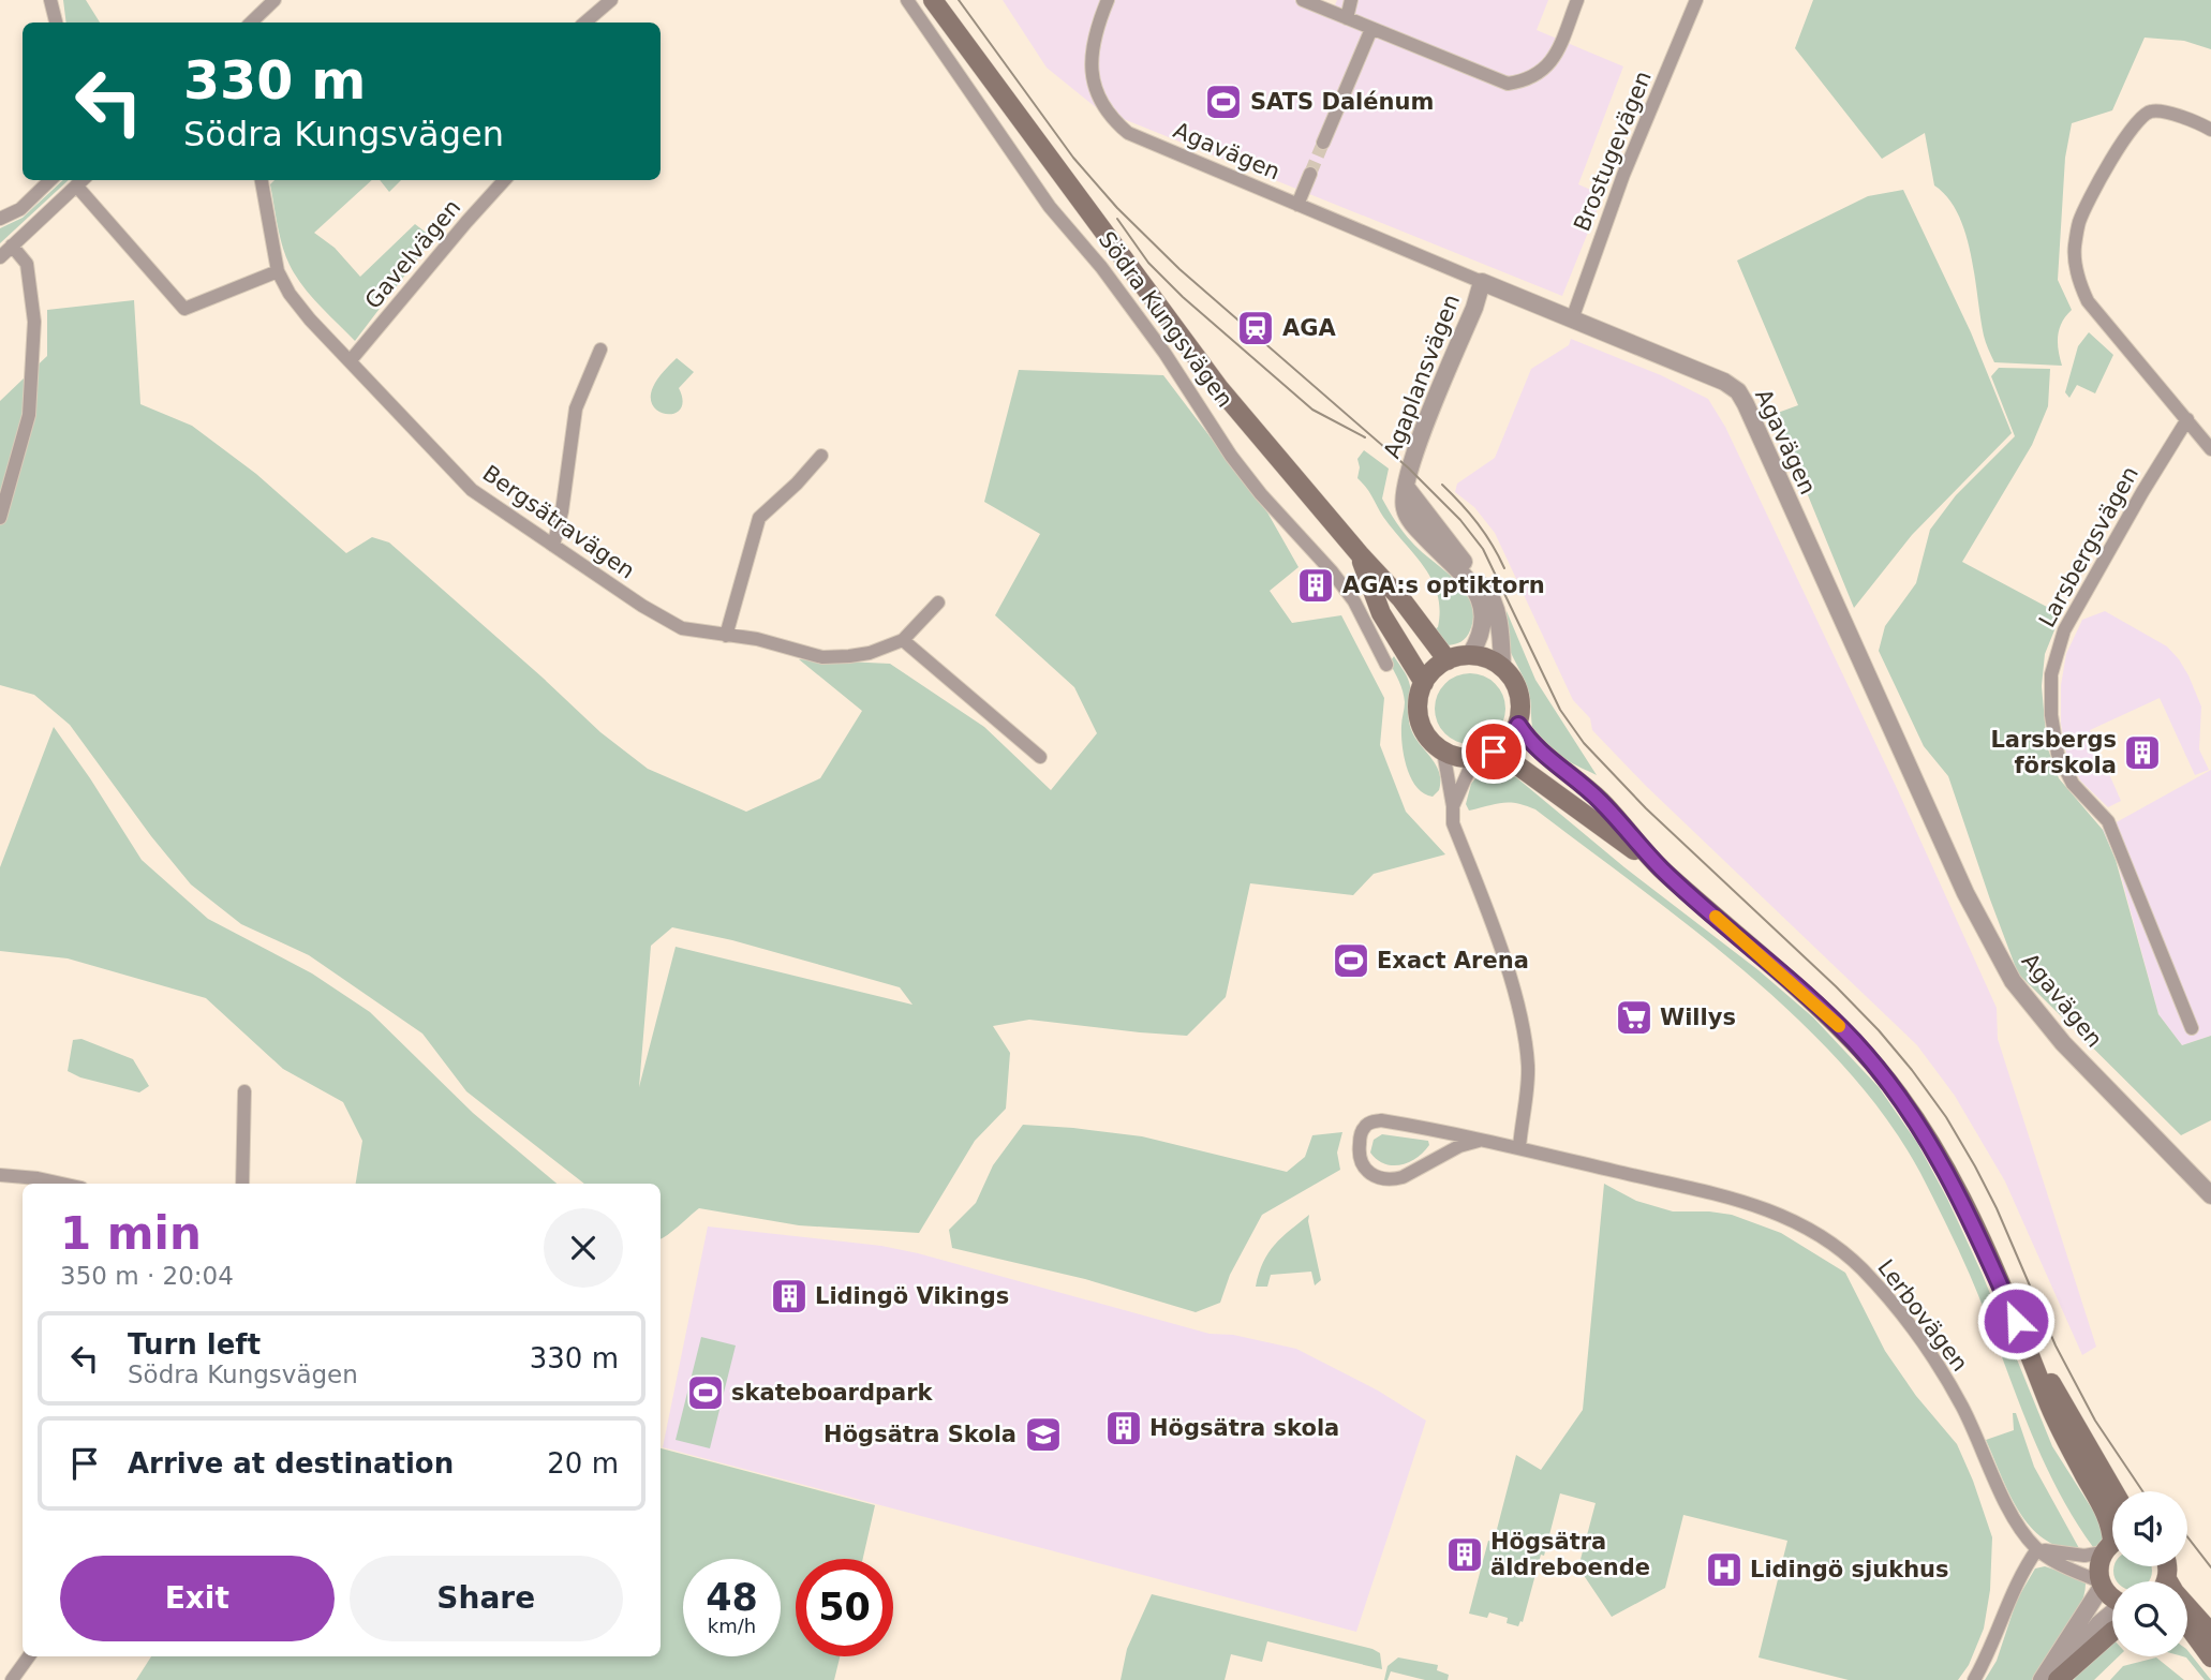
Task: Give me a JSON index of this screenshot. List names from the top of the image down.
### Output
{
  "streets": {
    "main road": ["Södra Kungsvägen"],
    "street": [
      "Agavägen",
      "Brostugevägen",
      "Gavelvägen",
      "Agaplansvägen",
      "Bergsätravägen",
      "Larsbergsvägen",
      "Lerbovägen"
    ]
  },
  "crossings": [
    ["Agavägen", "Brostugevägen"],
    ["Agavägen", "Agaplansvägen"],
    ["Gavelvägen", "Bergsätravägen"],
    ["Södra Kungsvägen", "Agaplansvägen"]
  ],
  "places": {
    "sports": ["SATS Dalénum", "Exact Arena", "skateboardpark"],
    "station": ["AGA"],
    "building": [
      "AGA:s optiktorn",
      "Larsbergs förskola",
      "Lidingö Vikings",
      "Högsätra skola",
      "Högsätra äldreboende"
    ],
    "supermarket": ["Willys"],
    "school or university": ["Högsätra Skola"],
    "hospital": ["Lidingö sjukhus"]
  },
  "page": {
    "turn": ["330 m", "Södra Kungsvägen"],
    "heading": ["1 min", "350 m · 20:04"],
    "list": [
      {
        "name": "Turn left",
        "note": "Södra Kungsvägen",
        "value": "330 m"
      },
      {
        "name": "Arrive at destination",
        "value": "20 m"
      }
    ],
    "buttons": ["Exit", "Share"],
    "speed": "48 km/h",
    "limit": "50"
  }
}
